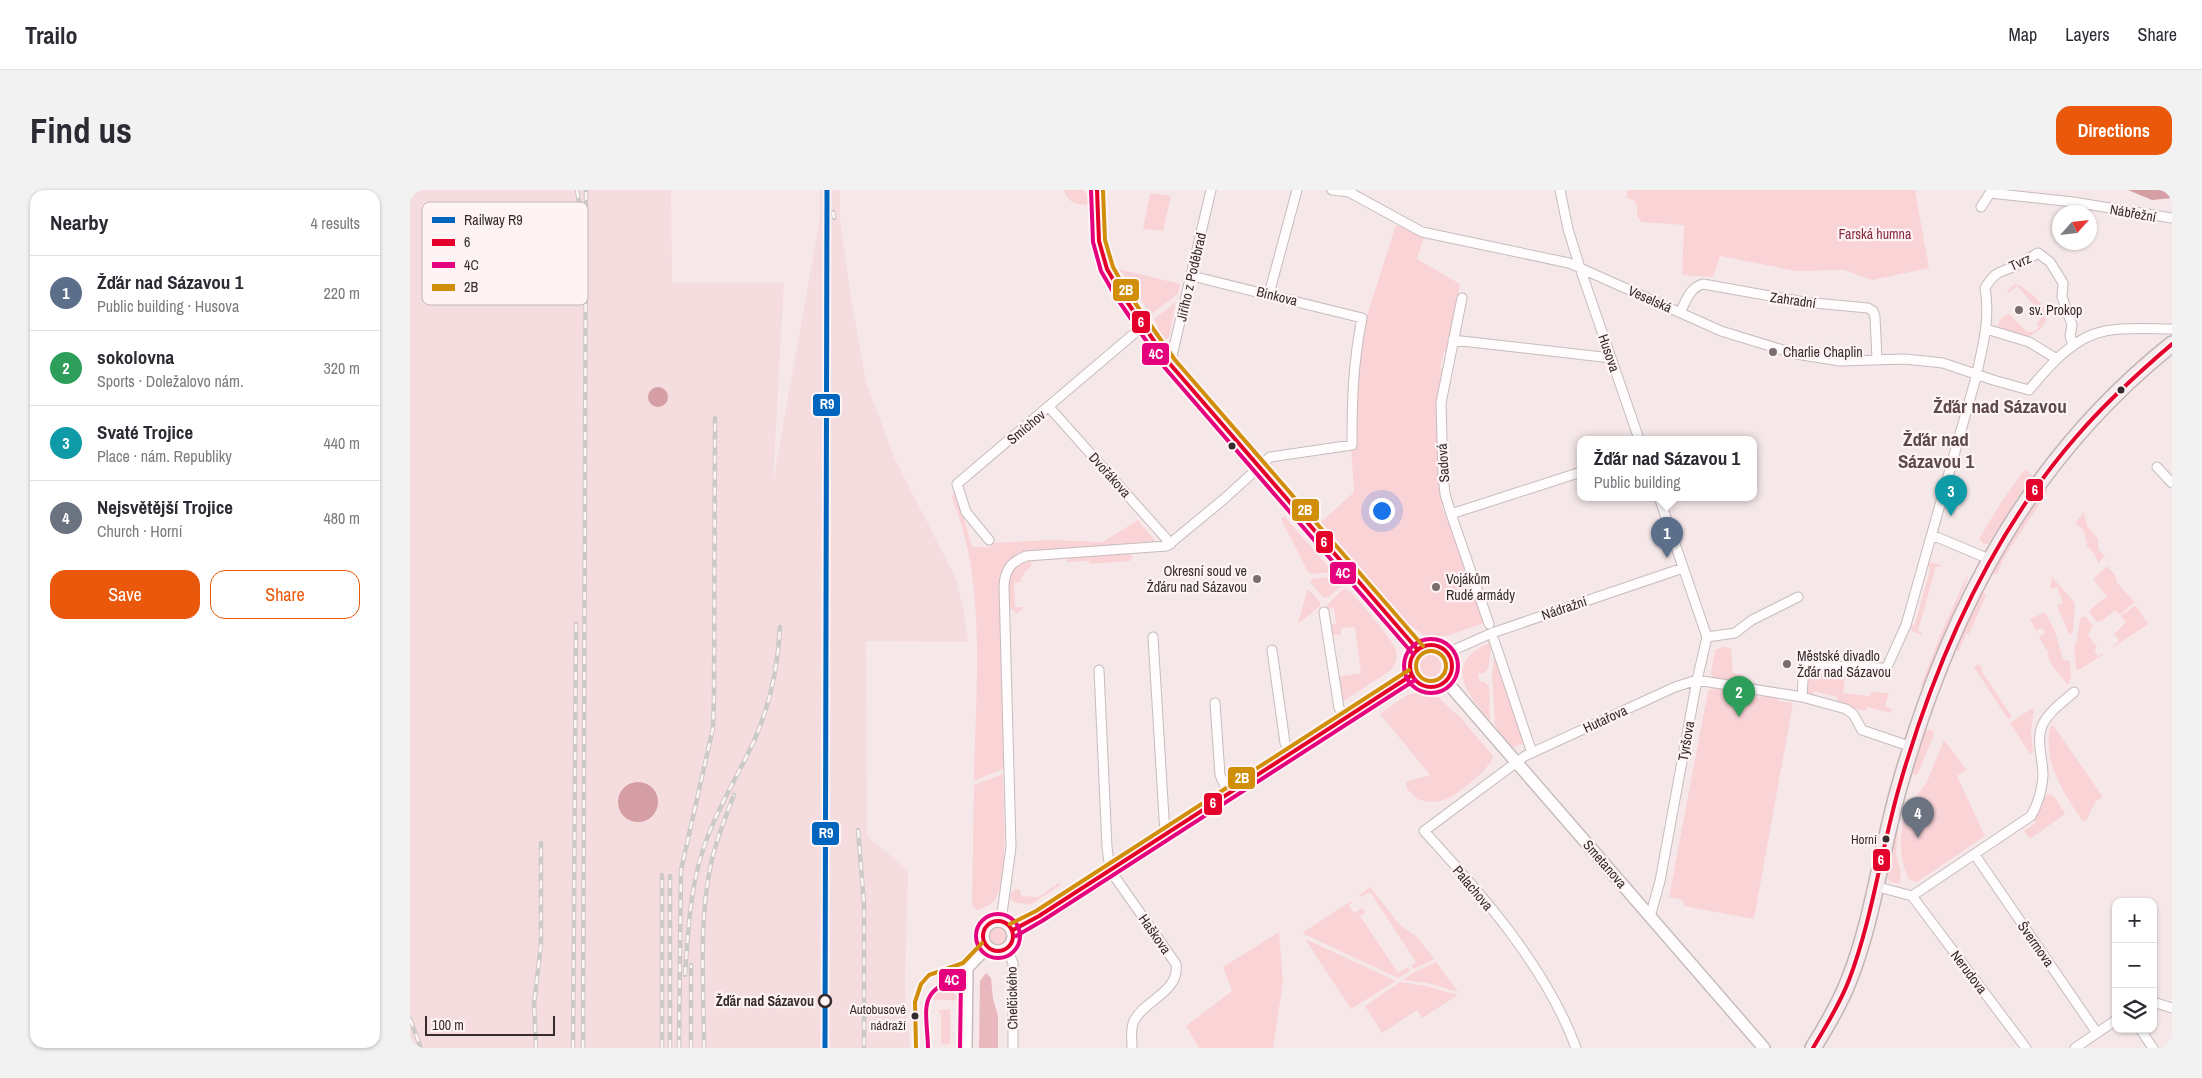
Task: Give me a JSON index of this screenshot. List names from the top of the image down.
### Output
{
  "streets": {
    "street": [
      "Nábřežní",
      "Tvrz",
      "Jiřího z Poděbrad",
      "Binkova",
      "Veselská",
      "Zahradní",
      "Husova",
      "Smíchov",
      "Sadová",
      "Dvořákova",
      "Nádražní",
      "Hutařova",
      "Tyršova",
      "Smetanova",
      "Palachova",
      "Haškova",
      "Švermova",
      "Nerudova",
      "Chelčického"
    ]
  },
  "crossings": [
    ["Tvrz", "Veselská"],
    ["Jiřího z Poděbrad", "Binkova"],
    ["Veselská", "Zahradní"],
    ["Veselská", "Husova"],
    ["Smíchov", "Dvořákova"],
    ["Nádražní", "Smetanova"],
    ["Hutařova", "Tyršova"],
    ["Hutařova", "Smetanova"],
    ["Hutařova", "Palachova"],
    ["Tyršova", "Smetanova"],
    ["Smetanova", "Palachova"]
  ],
  "districts": ["Žďár nad Sázavou", "Žďár nad Sázavou 1"],
  "parks": ["Farská humna"],
  "places": [
    "sv. Prokop",
    "Charlie Chaplin",
    "Okresní soud ve Žďáru nad Sázavou",
    "Vojákům Rudé armády",
    "Městské divadlo Žďár nad Sázavou",
    "Horní",
    "Žďár nad Sázavou",
    "Autobusové nádraží"
  ],
  "lines": [
    "rail line R9",
    "transit line 6",
    "transit line 4C",
    "transit line 2B"
  ],
  "legend": [
    "Railway R9",
    "6",
    "4C",
    "2B"
  ],
  "scale_bar": "100 m",
  "north": "top right",
  "page": {
    "header": "Trailo",
    "nav": ["Map", "Layers", "Share"],
    "buttons": [
      "Directions",
      ["Save", "Share"]
    ],
    "title": "Find us",
    "heading": ["Nearby", "4 results"],
    "list": [
      {
        "mark": "1",
        "name": "Žďár nad Sázavou 1",
        "note": "Public building · Husova",
        "value": "220 m"
      },
      {
        "mark": "2",
        "name": "sokolovna",
        "note": "Sports · Doležalovo nám.",
        "value": "320 m"
      },
      {
        "mark": "3",
        "name": "Svaté Trojice",
        "note": "Place · nám. Republiky",
        "value": "440 m"
      },
      {
        "mark": "4",
        "name": "Nejsvětější Trojice",
        "note": "Church · Horní",
        "value": "480 m"
      }
    ],
    "popup": ["Žďár nad Sázavou 1", "Public building"],
    "pins": [
      "3",
      "1",
      "2",
      "4"
    ],
    "map_buttons": ["+", "−"],
    "scale": "100 m"
  }
}
